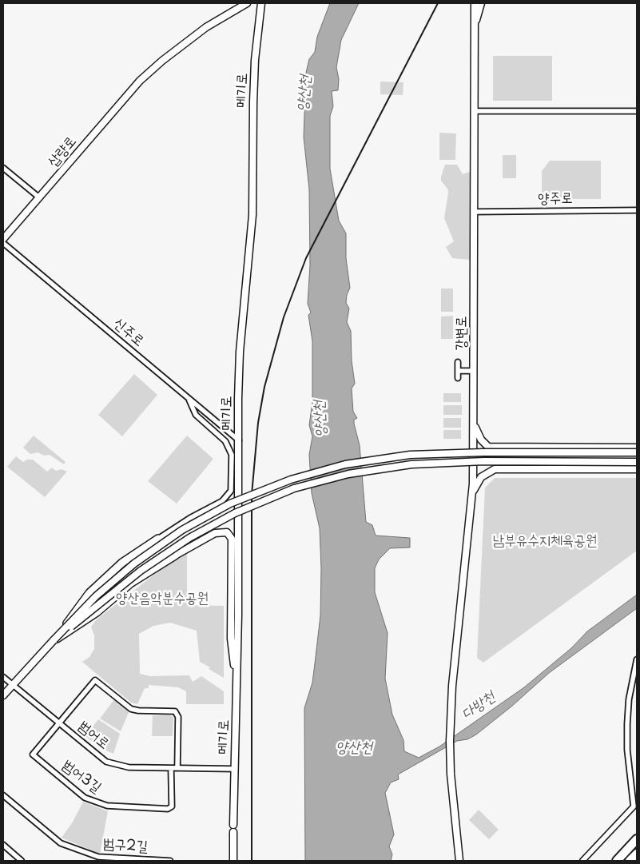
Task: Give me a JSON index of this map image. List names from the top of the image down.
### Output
{
  "streets": {
    "street": [
      "메기로",
      "삽량로",
      "양주로",
      "신주로",
      "강변로",
      "범어로",
      "범어3길",
      "범구2길"
    ]
  },
  "crossings": [
    ["메기로", "신주로"],
    ["메기로", "범어로"],
    ["양주로", "강변로"],
    ["범어로", "범어3길"]
  ],
  "water": ["양산천", "다방천"],
  "parks": ["남부유수지체육공원", "양산음악분수공원"]
}
